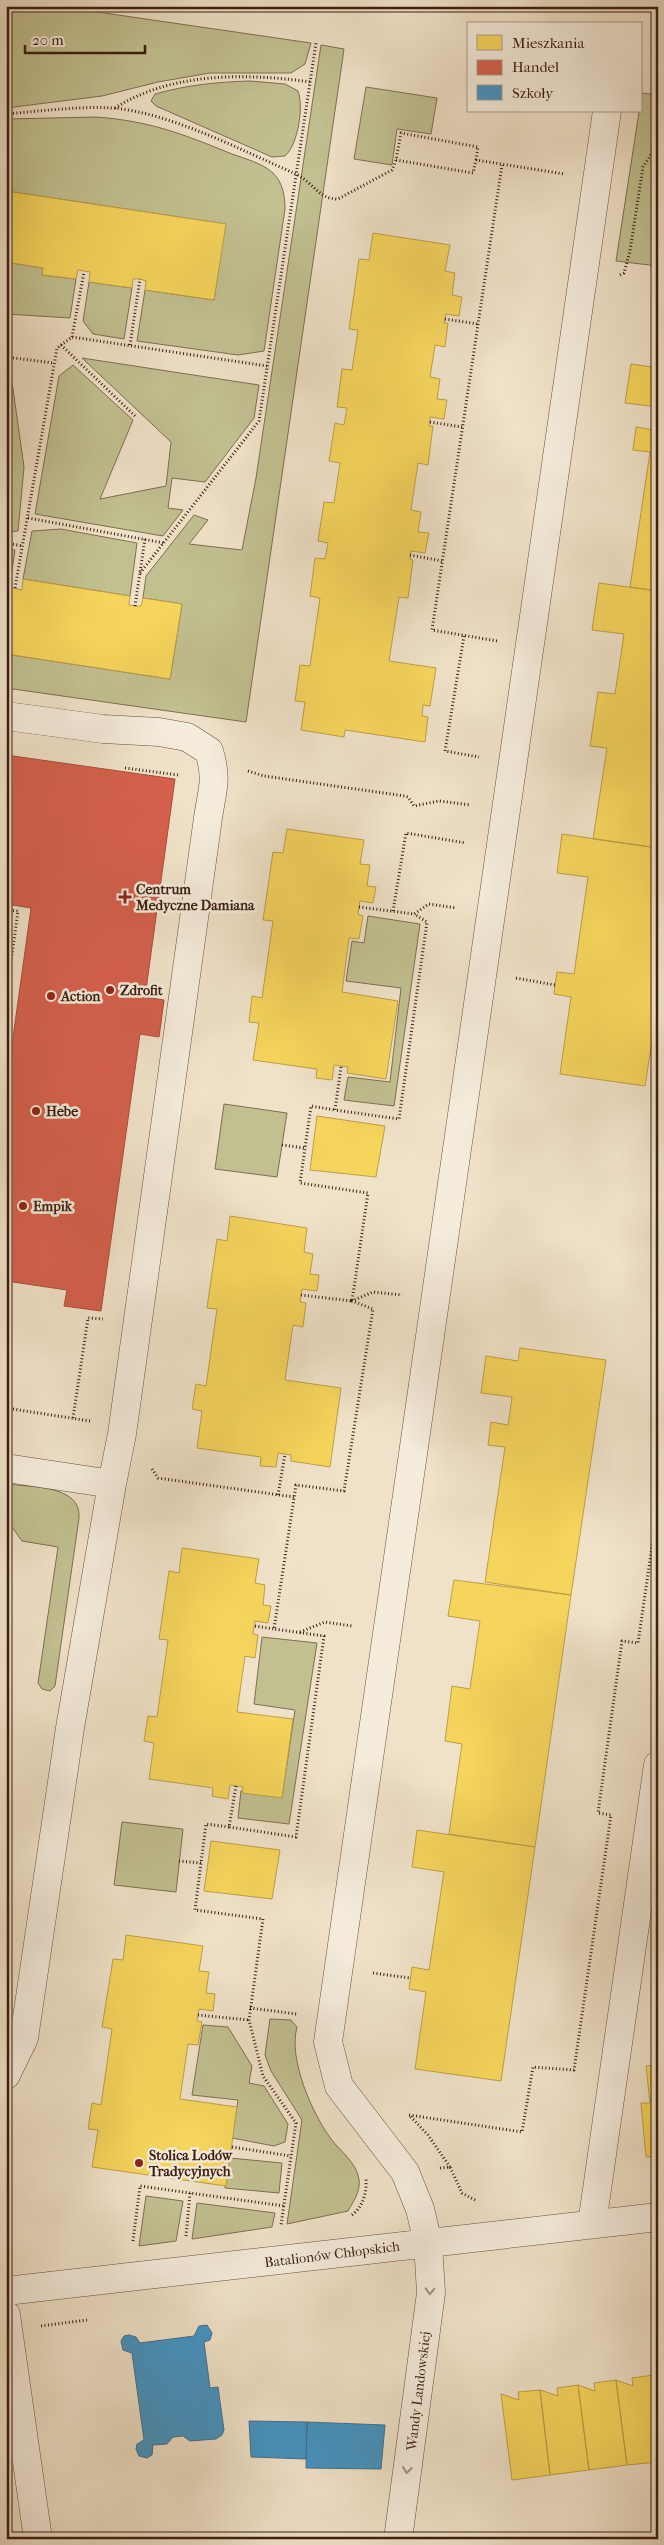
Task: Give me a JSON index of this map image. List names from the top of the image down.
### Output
{
  "streets": {
    "street": ["Batalionów Chłopskich", "Wandy Landowskiej"]
  },
  "crossings": [
    ["Batalionów Chłopskich", "Wandy Landowskiej"]
  ],
  "places": {
    "health": ["Centrum Medyczne Damiana"],
    "other": [
      "Zdrofit",
      "Action",
      "Hebe",
      "Empik",
      "Stolica Lodów Tradycyjnych"
    ]
  },
  "legend": ["Mieszkania", "Handel", "Szkoły"],
  "scale_bar": "20 m"
}
